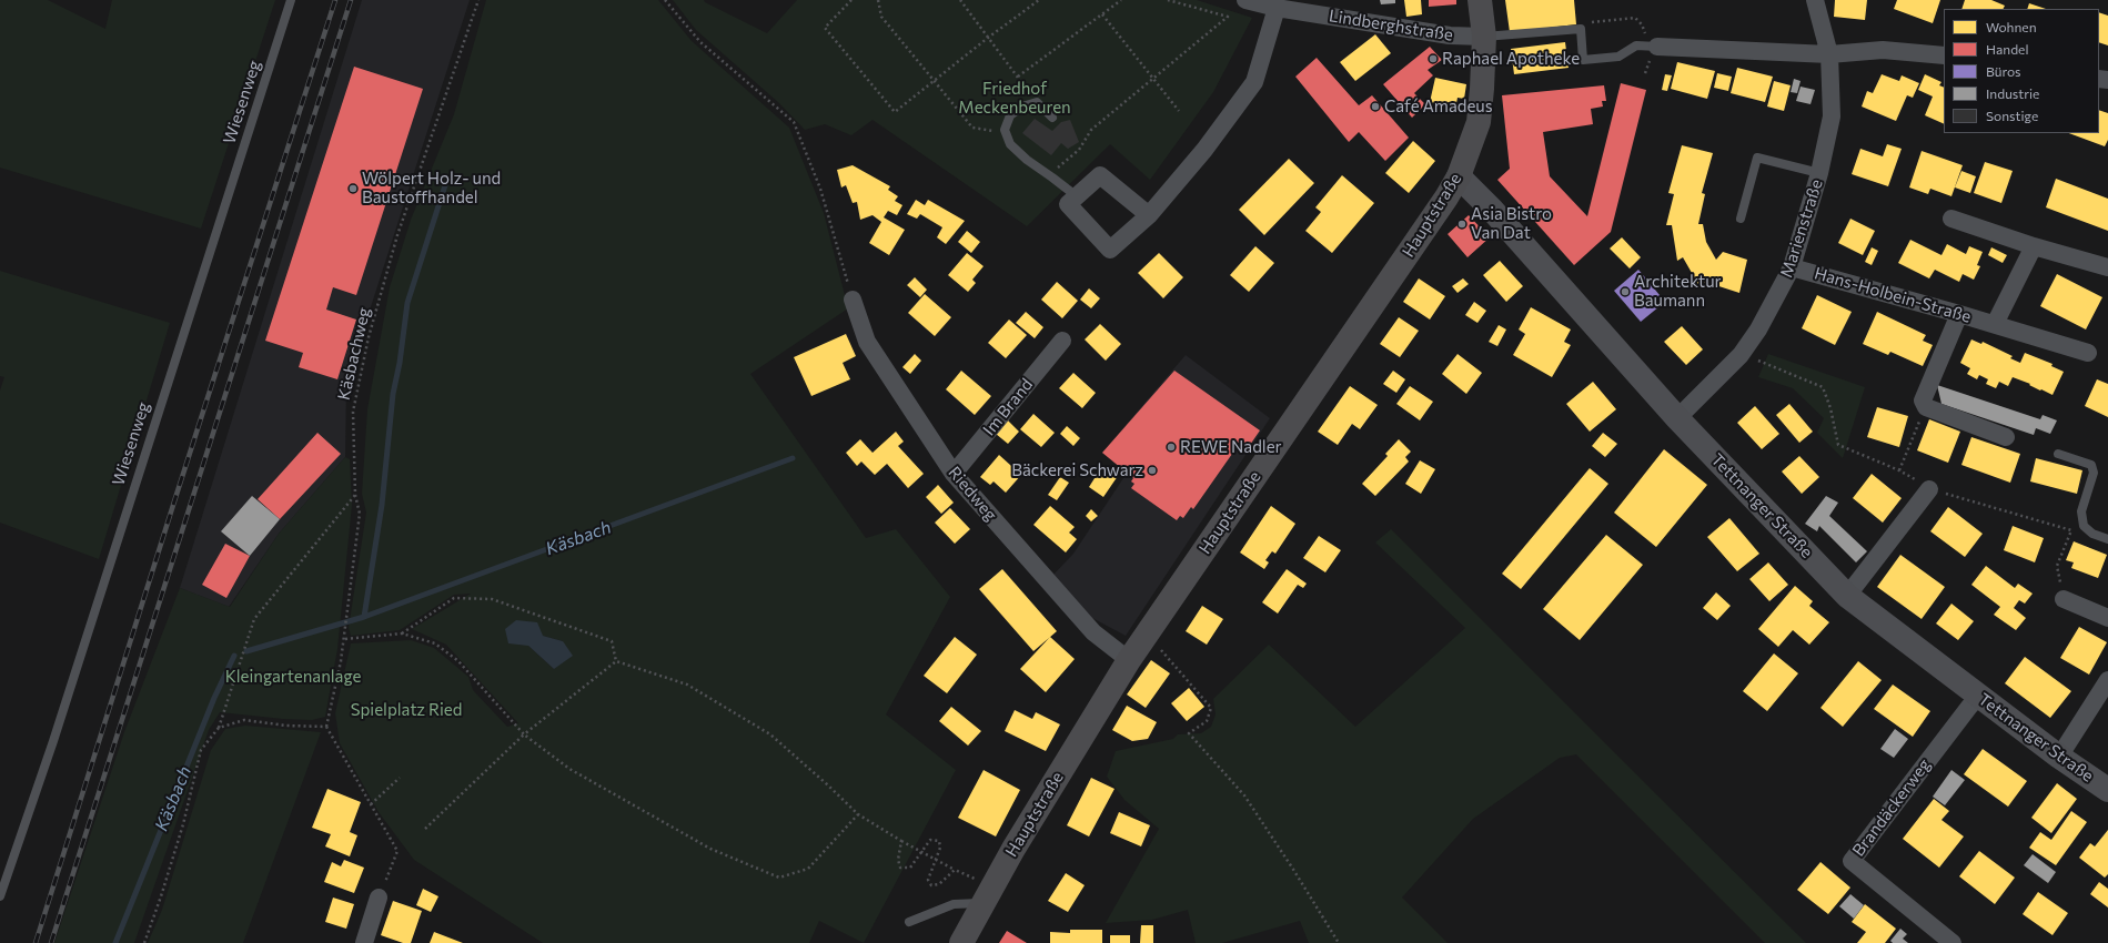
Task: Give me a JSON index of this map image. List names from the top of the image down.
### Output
{
  "streets": {
    "main road": ["Hauptstraße", "Tettnanger Straße"],
    "street": [
      "Lindberghstraße",
      "Marienstraße",
      "Hans-Holbein-Straße",
      "Im Brand",
      "Riedweg",
      "Brandäckerweg"
    ],
    "lane": ["Wiesenweg"],
    "path": ["Käsbachweg"]
  },
  "crossings": [
    ["Lindberghstraße", "Hauptstraße"],
    ["Hauptstraße", "Riedweg"],
    ["Hauptstraße", "Tettnanger Straße"],
    ["Marienstraße", "Hans-Holbein-Straße"],
    ["Marienstraße", "Tettnanger Straße"],
    ["Im Brand", "Riedweg"],
    ["Tettnanger Straße", "Brandäckerweg"]
  ],
  "water": ["Käsbach"],
  "parks": ["Friedhof Meckenbeuren", "Kleingartenanlage", "Spielplatz Ried"],
  "places": [
    "Raphael Apotheke",
    "Café Amadeus",
    "Wölpert Holz- und Baustoffhandel",
    "Asia Bistro Van Dat",
    "Architektur Baumann",
    "REWE Nadler",
    "Bäckerei Schwarz"
  ],
  "legend": [
    "Wohnen",
    "Handel",
    "Büros",
    "Industrie",
    "Sonstige"
  ]
}
